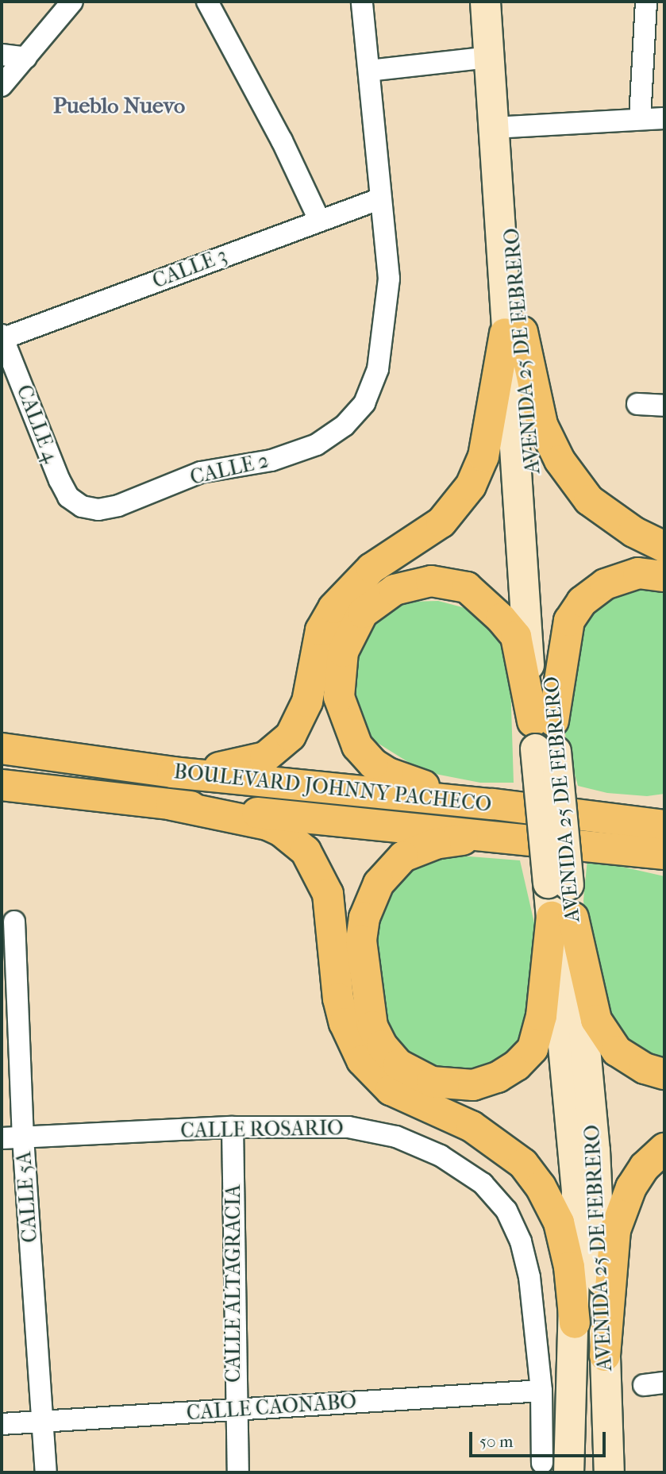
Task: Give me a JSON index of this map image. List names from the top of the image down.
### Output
{
  "streets": {
    "main road": ["AVENIDA 25 DE FEBRERO", "BOULEVARD JOHNNY PACHECO"],
    "street": [
      "CALLE 3",
      "CALLE 4",
      "CALLE 2",
      "CALLE ROSARIO",
      "CALLE 5A",
      "CALLE ALTAGRACIA",
      "CALLE CAONABO"
    ]
  },
  "crossings": [
    ["CALLE 3", "CALLE 4"],
    ["CALLE 3", "CALLE 2"],
    ["AVENIDA 25 DE FEBRERO", "CALLE ROSARIO"],
    ["CALLE 4", "CALLE 2"],
    ["CALLE ROSARIO", "CALLE 5A"],
    ["CALLE ROSARIO", "CALLE ALTAGRACIA"],
    ["CALLE ROSARIO", "CALLE CAONABO"],
    ["CALLE 5A", "CALLE CAONABO"],
    ["CALLE ALTAGRACIA", "CALLE CAONABO"]
  ],
  "districts": ["Pueblo Nuevo"],
  "scale_bar": "50 m"
}
